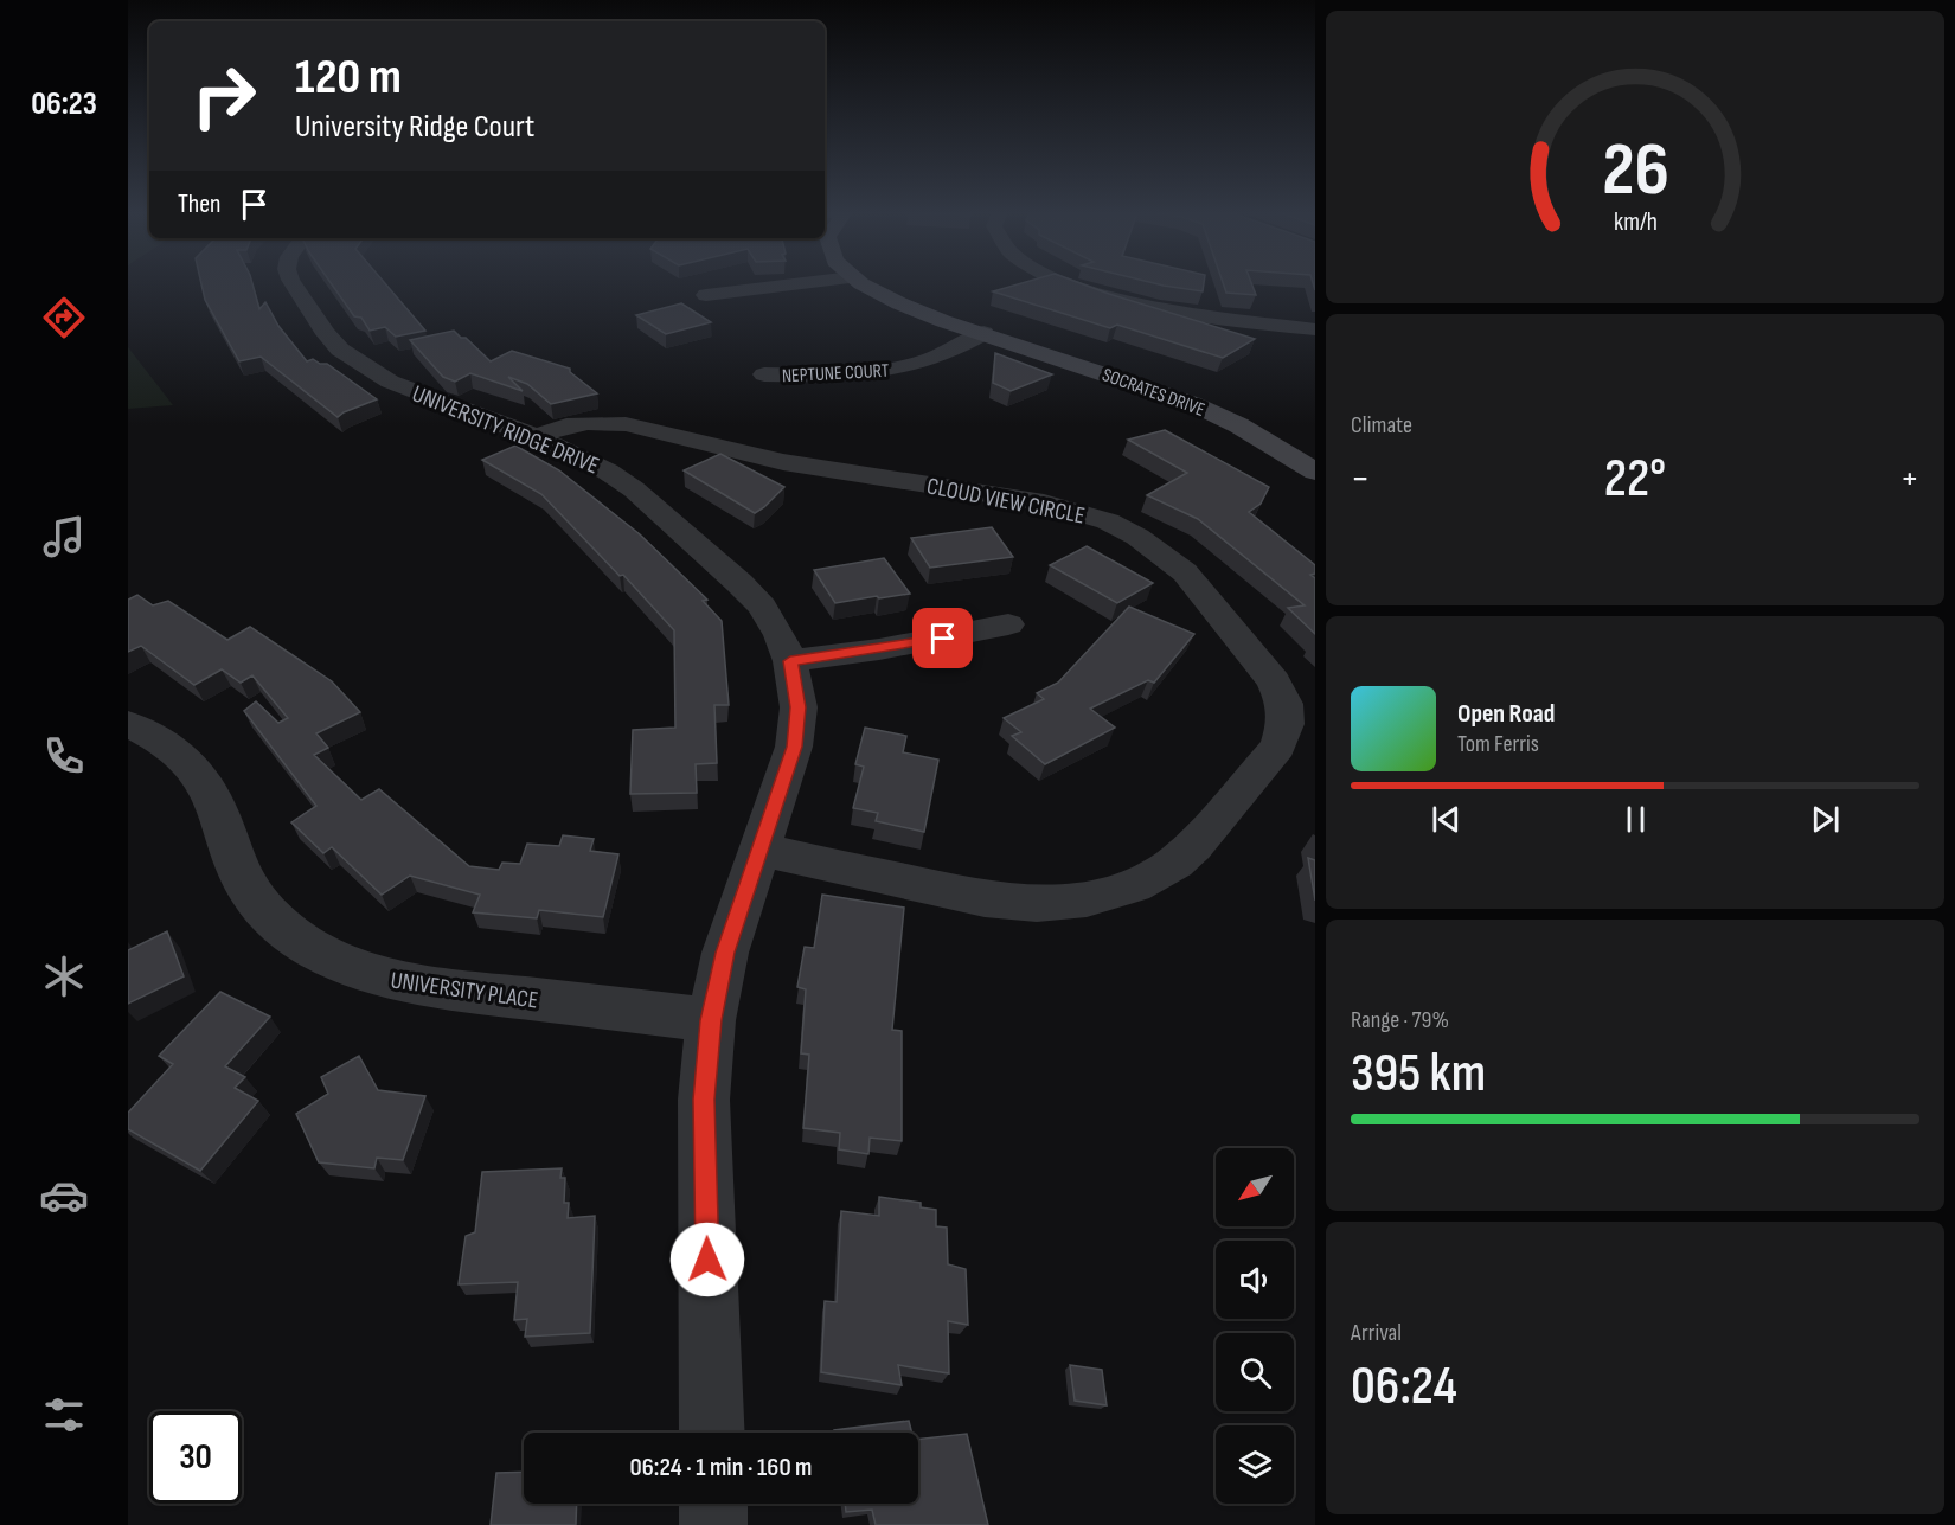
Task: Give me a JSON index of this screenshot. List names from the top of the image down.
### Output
{
  "streets": {
    "street": [
      "NEPTUNE COURT",
      "SOCRATES DRIVE",
      "UNIVERSITY RIDGE DRIVE",
      "CLOUD VIEW CIRCLE",
      "UNIVERSITY PLACE"
    ]
  },
  "crossings": [
    ["NEPTUNE COURT", "SOCRATES DRIVE"],
    ["UNIVERSITY RIDGE DRIVE", "CLOUD VIEW CIRCLE"],
    ["UNIVERSITY RIDGE DRIVE", "UNIVERSITY PLACE"]
  ],
  "north": "bottom left",
  "page": {
    "tabs": "06:23",
    "turn": ["120 m", "University Ridge Court"],
    "then": "Then",
    "tile": [
      "Climate",
      ["Range · 79%", "395 km"],
      ["Arrival", "06:24"]
    ],
    "heat": ["−", "22°", "+"],
    "song": ["Open Road", "Tom Ferris"],
    "limit": "30",
    "trip": "06:24 · 1 min · 160 m",
    "gauge": ["26", "km/h"]
  }
}
